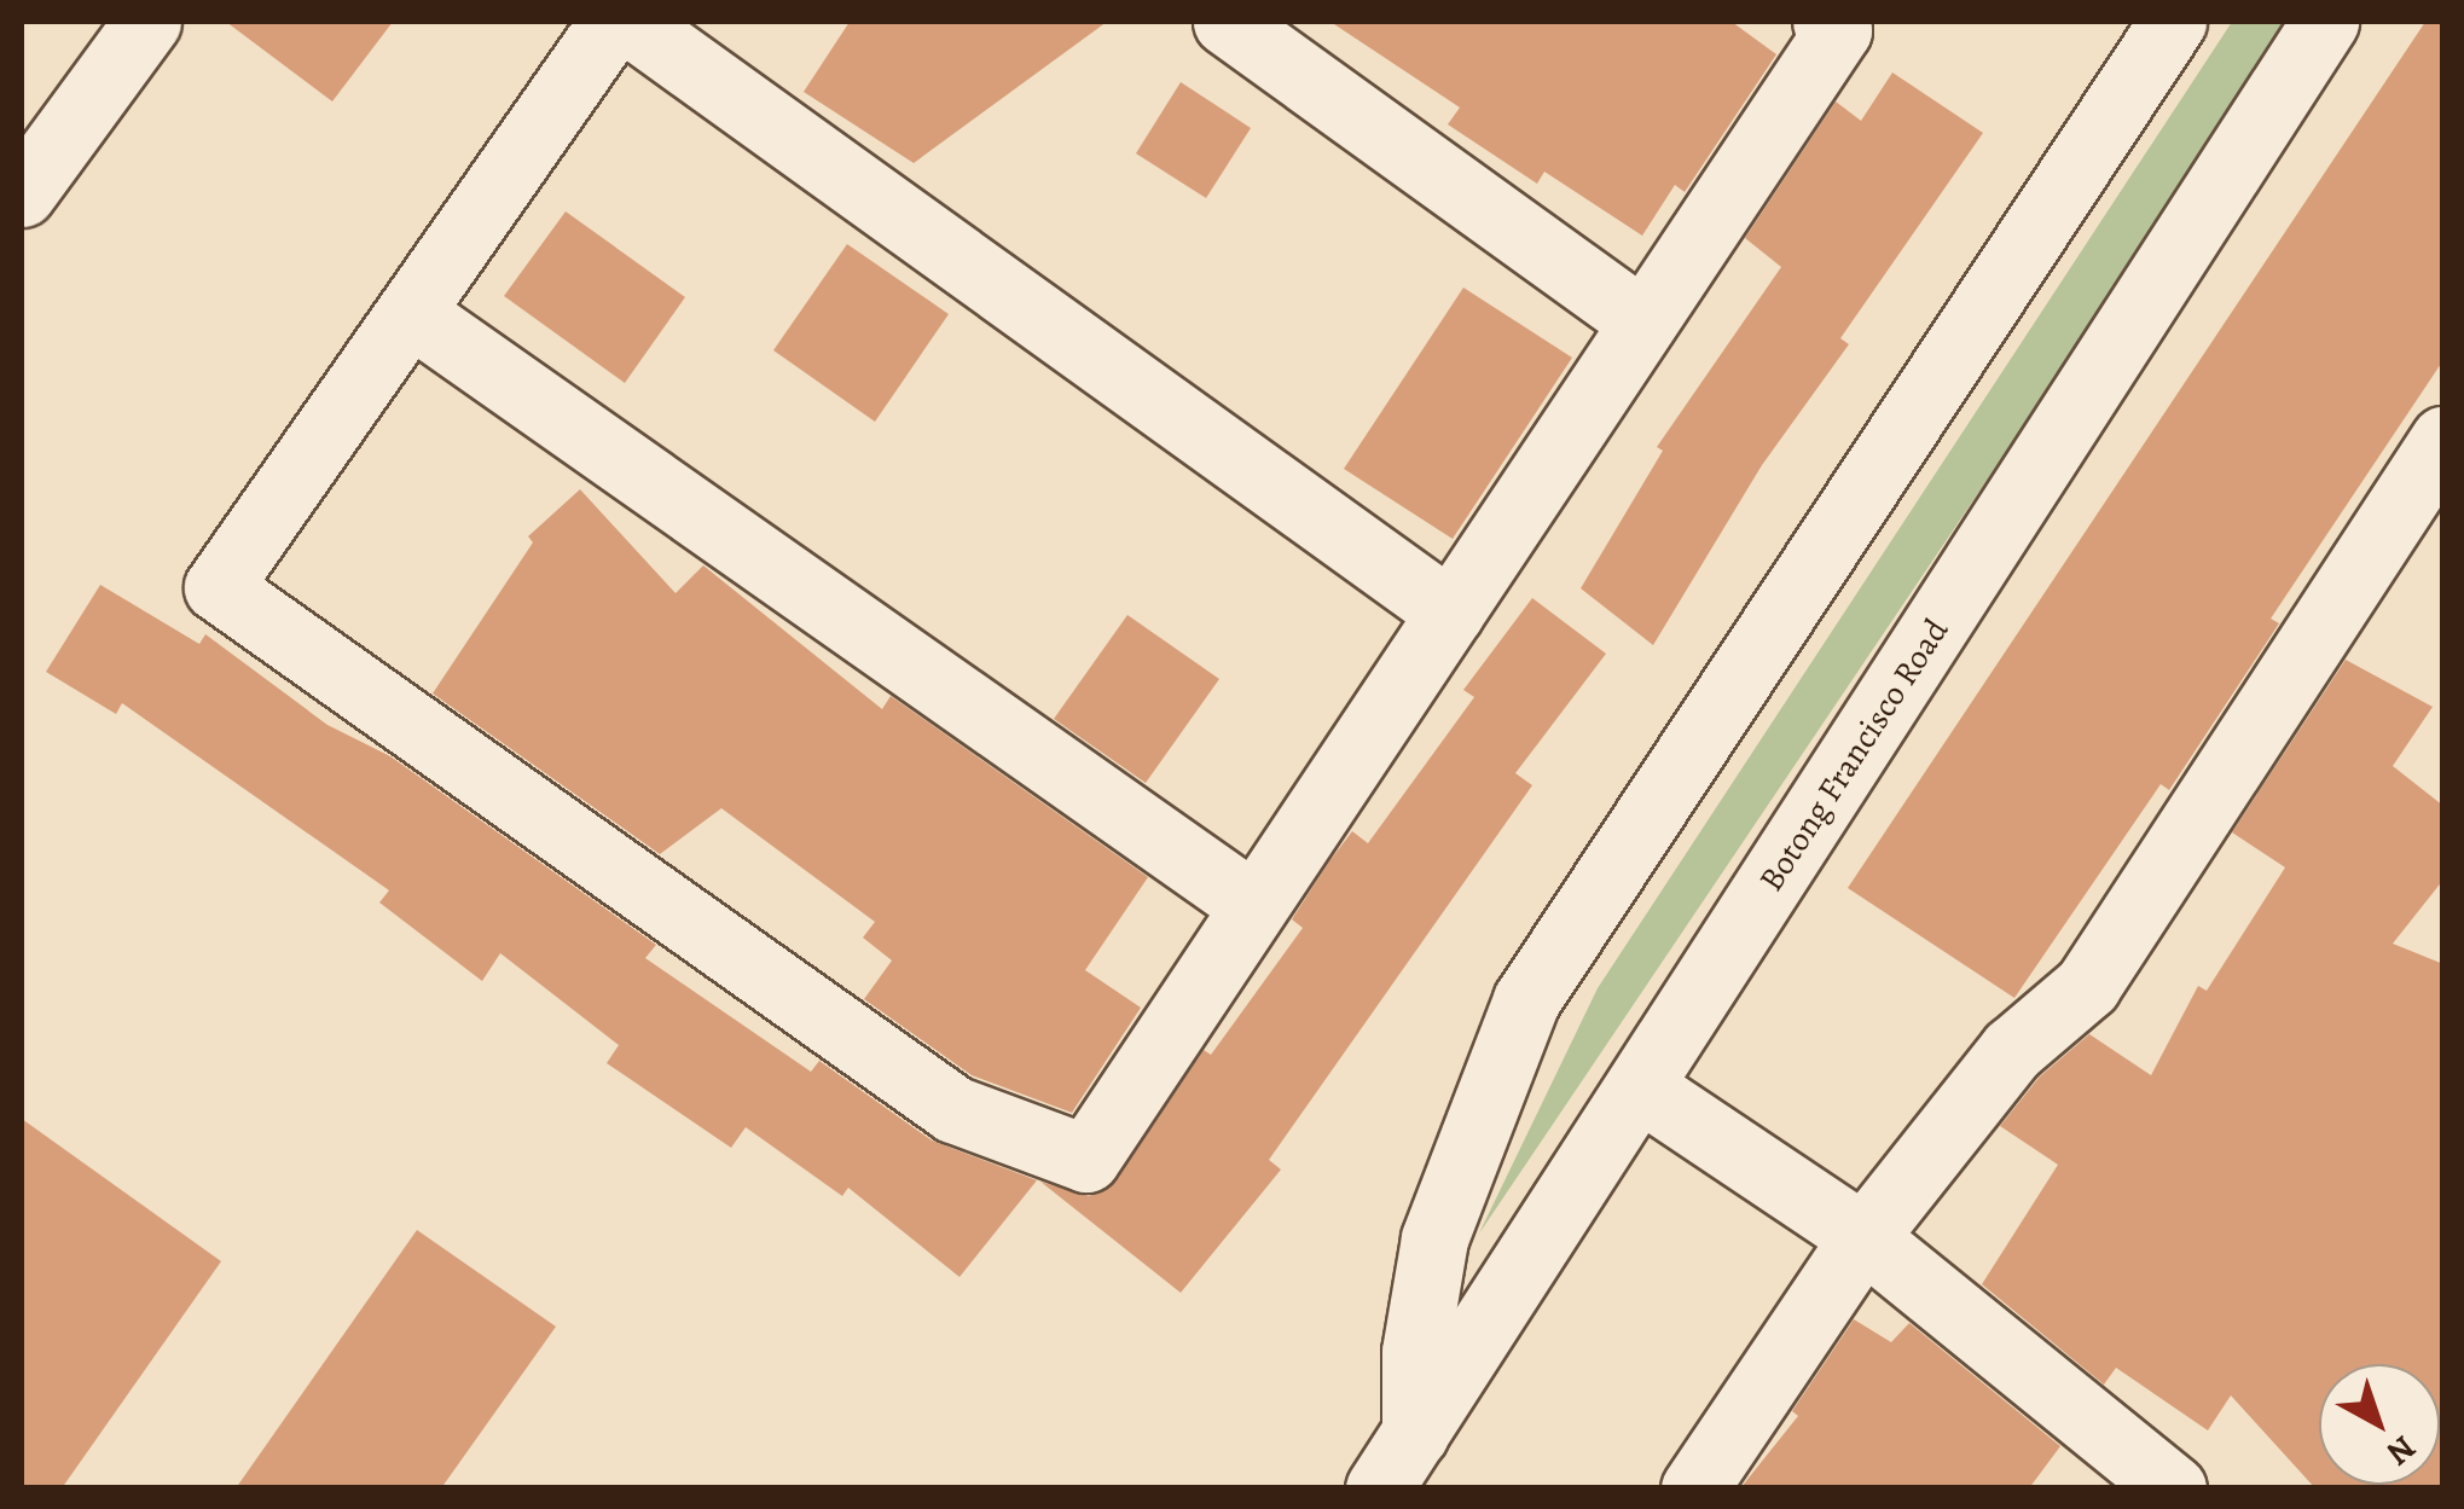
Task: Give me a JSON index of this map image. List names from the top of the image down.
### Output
{
  "streets": {
    "street": ["Botong Francisco Road"]
  },
  "north": "bottom right"
}
